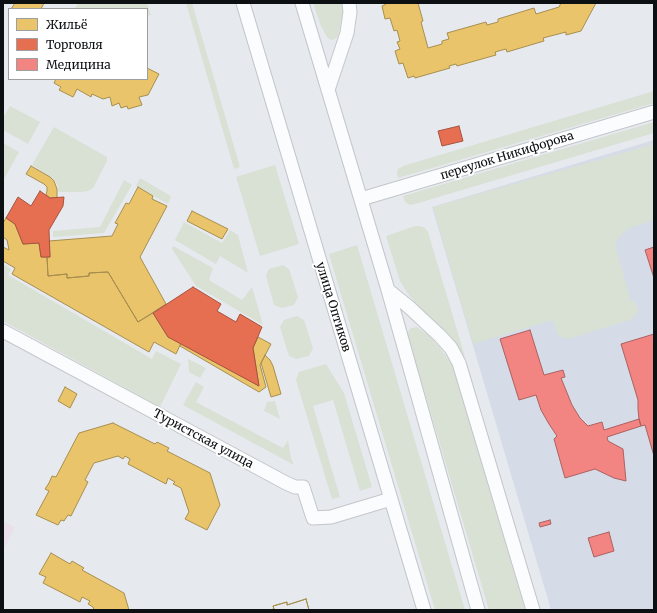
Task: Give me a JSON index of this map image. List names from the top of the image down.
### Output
{
  "streets": {
    "street": ["переулок Никифорова", "улица Оптиков", "Туристская улица"]
  },
  "crossings": [
    ["улица Оптиков", "Туристская улица"]
  ],
  "legend": ["Жильё", "Торговля", "Медицина"]
}
